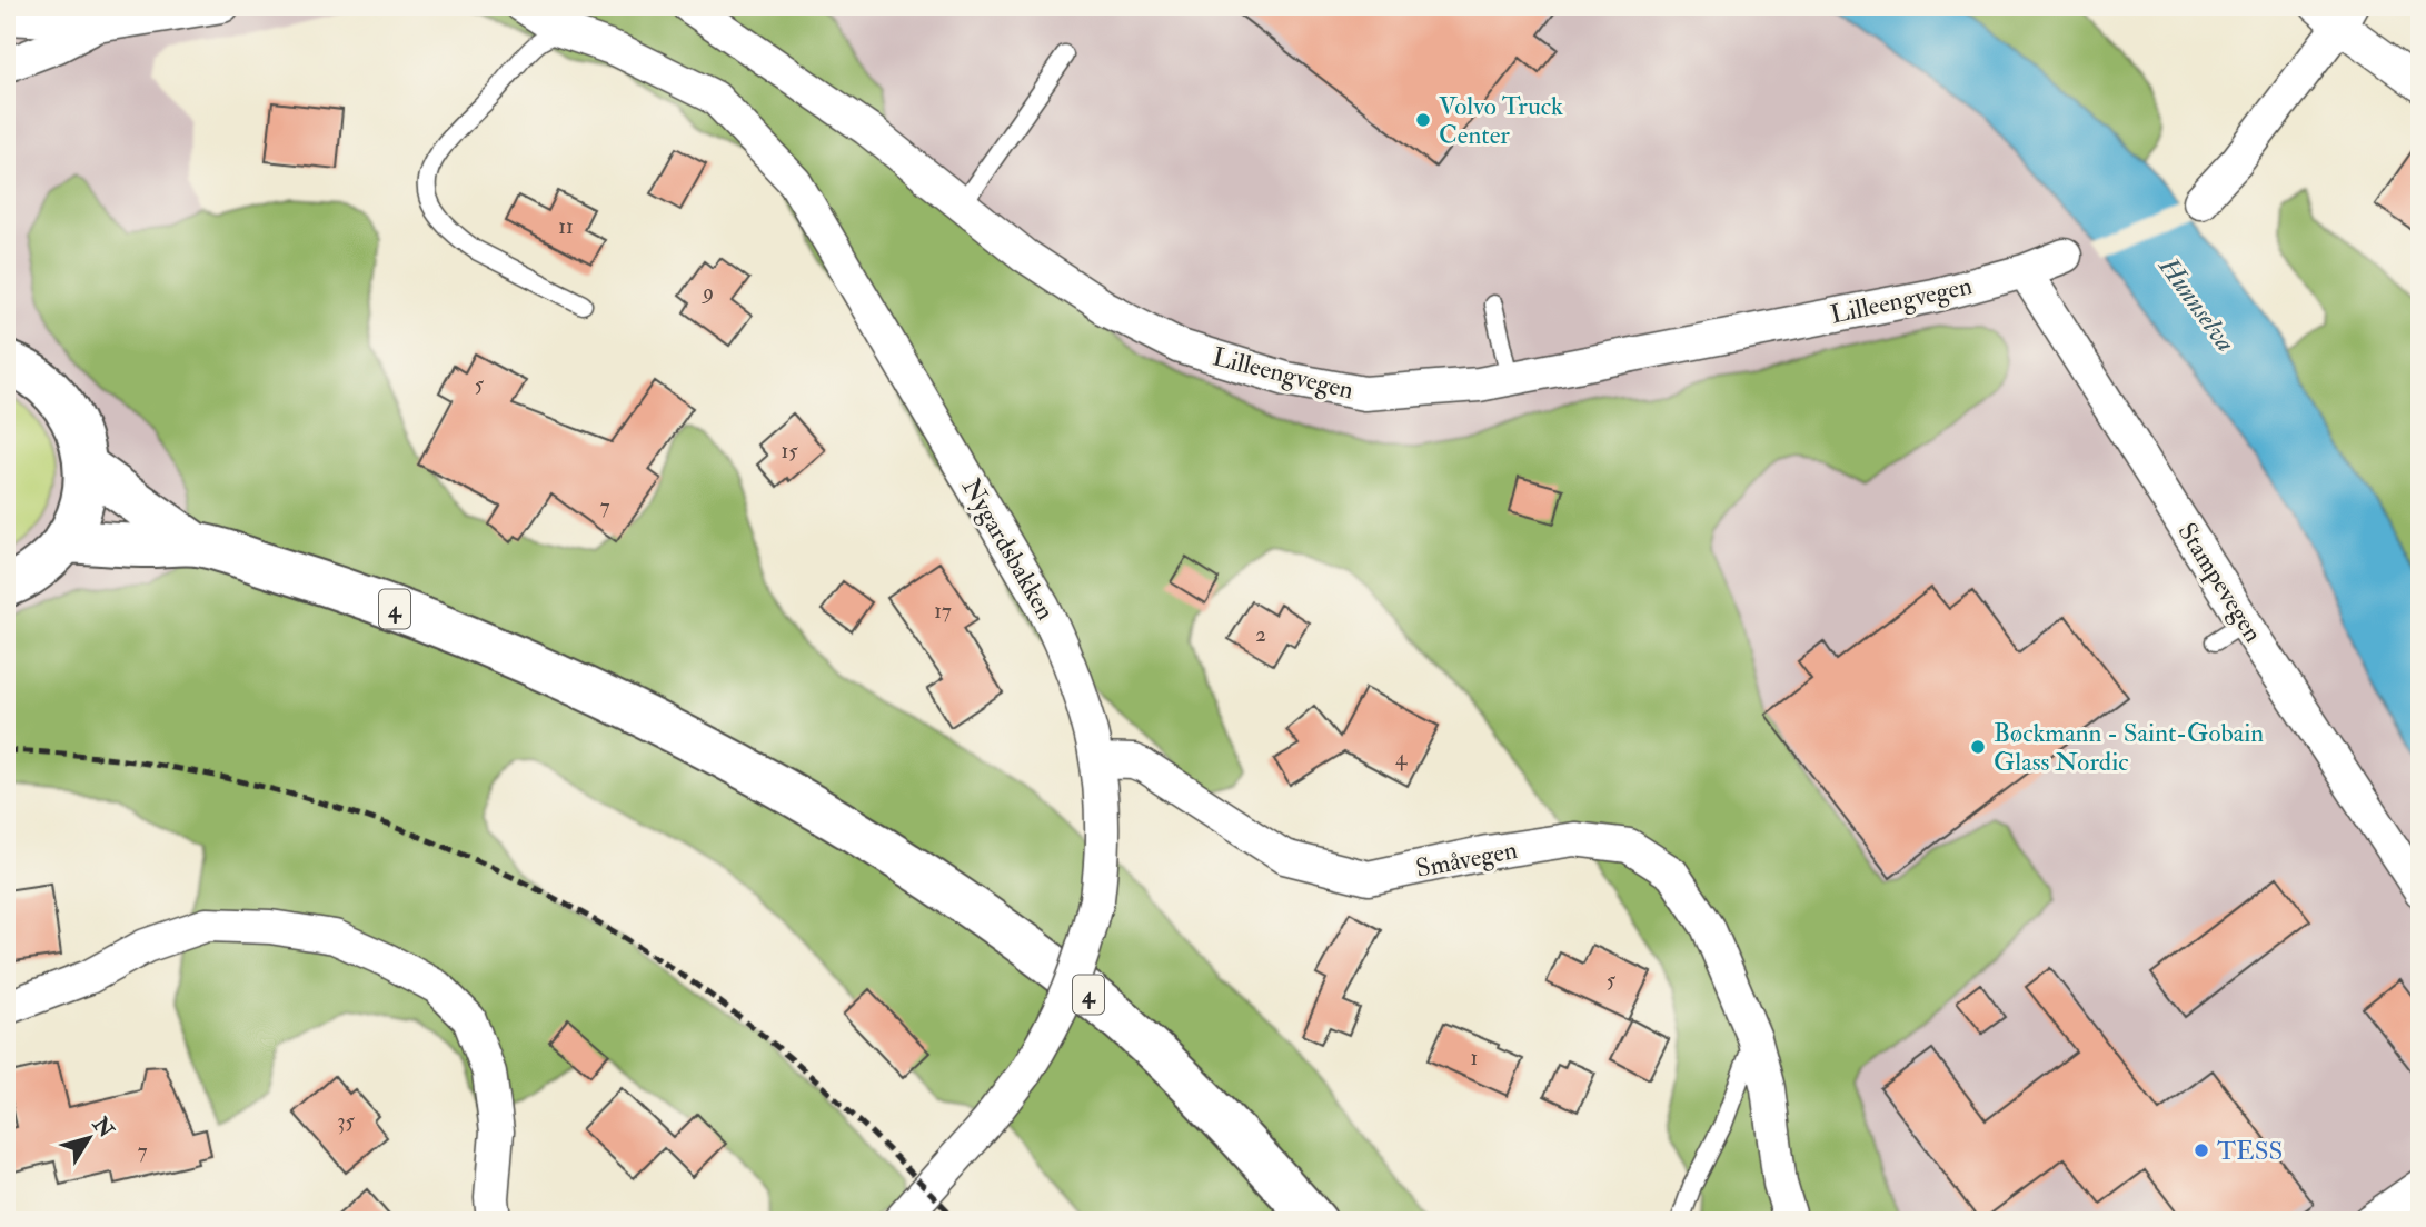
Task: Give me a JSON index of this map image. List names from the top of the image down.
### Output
{
  "streets": {
    "highway": ["4"],
    "street": [
      "Lilleengvegen",
      "Nygardsbakken",
      "Stampevegen",
      "Småvegen"
    ]
  },
  "crossings": [
    ["Lilleengvegen", "Stampevegen"],
    ["Nygardsbakken", "Småvegen"]
  ],
  "water": ["Hunnselva"],
  "places": ["Volvo Truck Center", "Bøckmann - Saint-Gobain Glass Nordic", "TESS"],
  "house_numbers": [
    "11",
    "9",
    "5",
    "15",
    "7",
    "17",
    "2",
    "4",
    "5",
    "1",
    "35",
    "7"
  ],
  "north": "top right"
}
